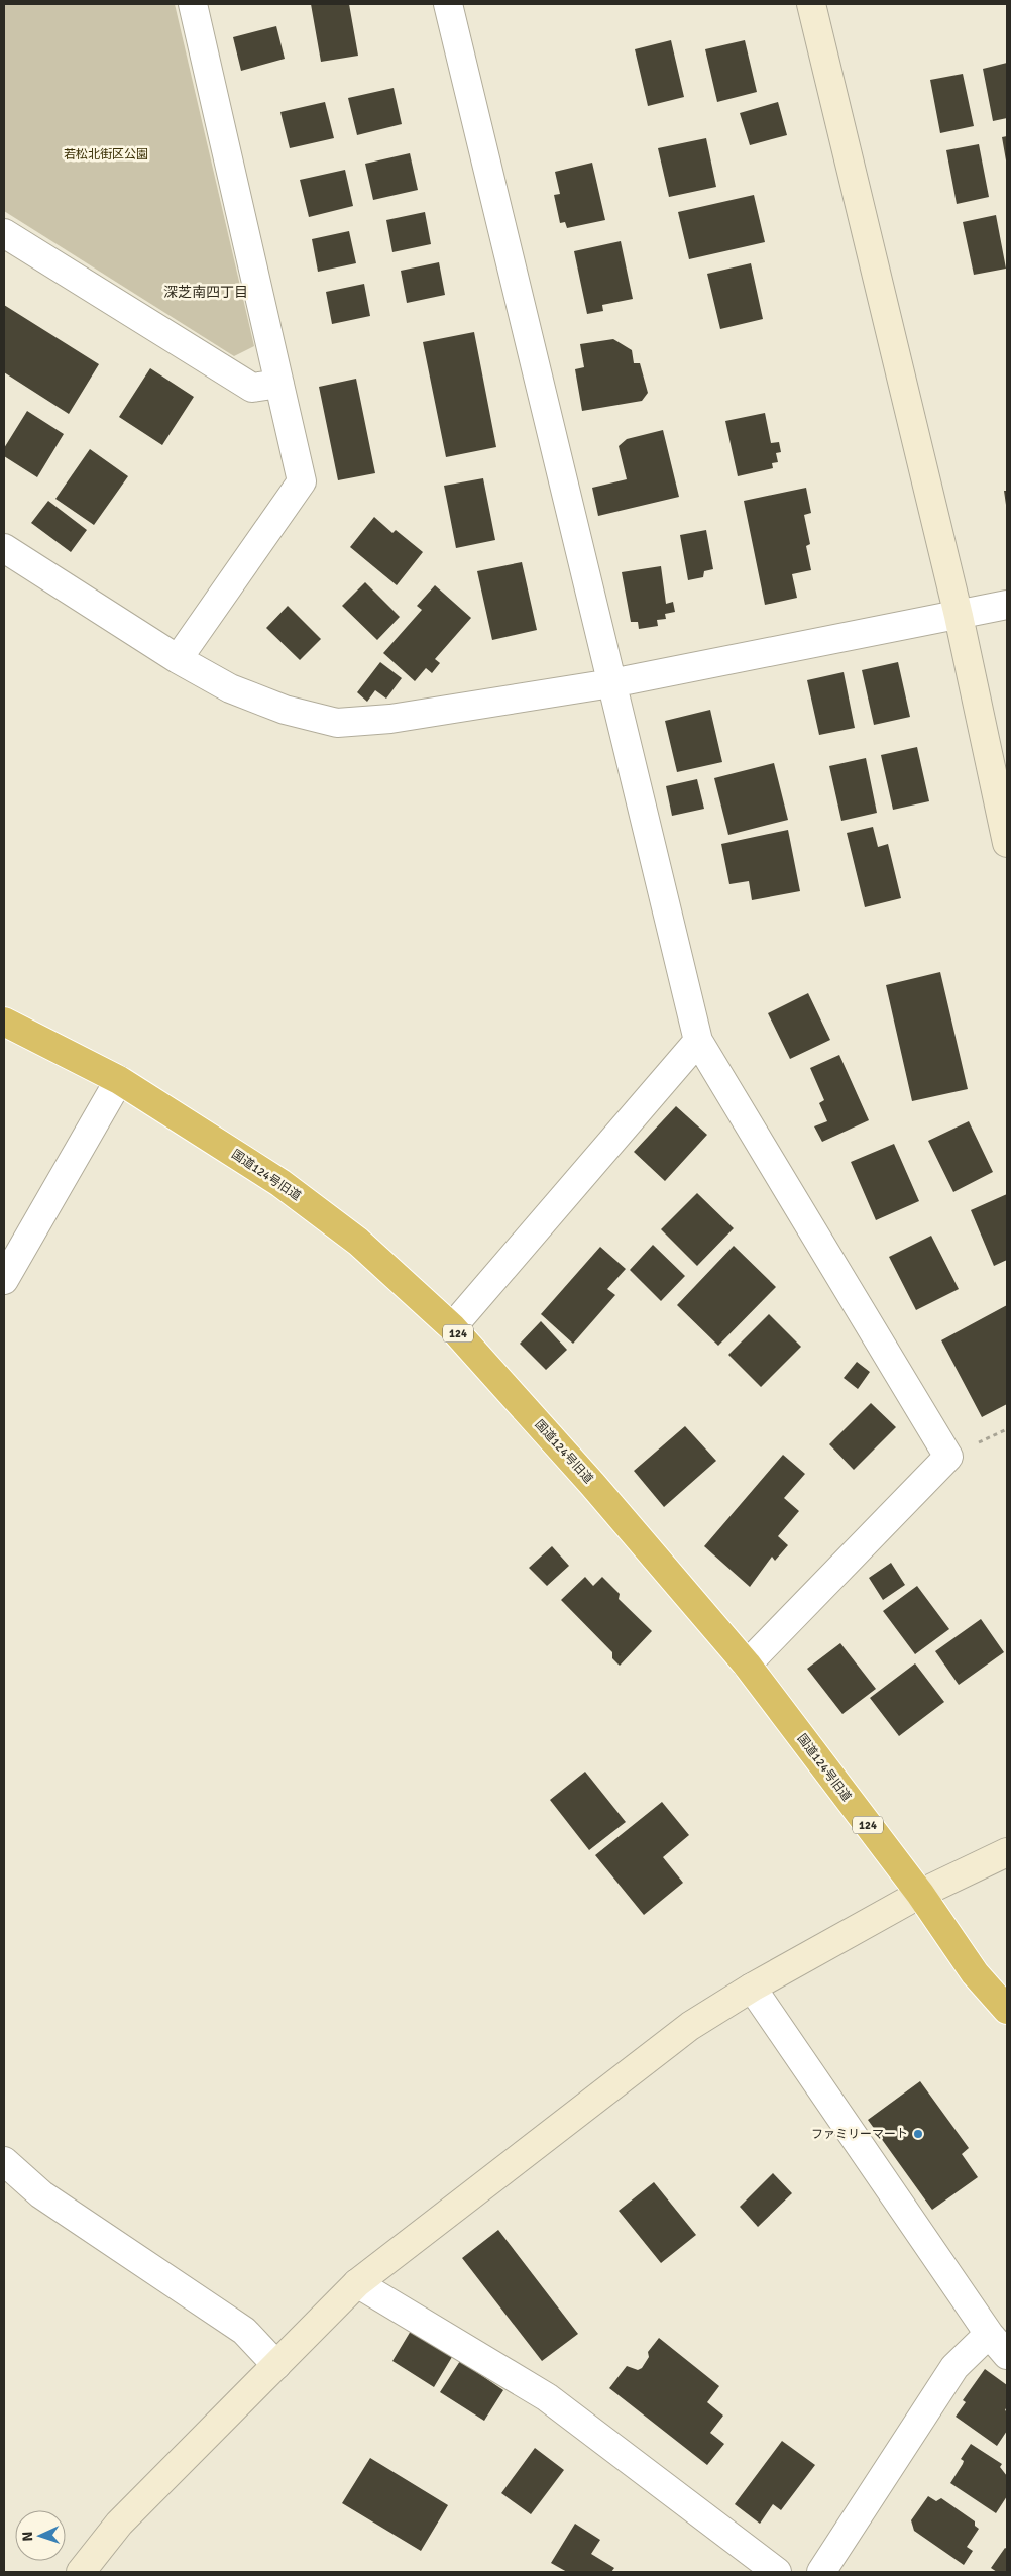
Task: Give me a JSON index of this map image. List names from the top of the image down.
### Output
{
  "streets": {
    "highway": ["国道124号旧道", "124"]
  },
  "districts": ["深芝南四丁目"],
  "parks": ["若松北街区公園"],
  "places": ["ファミリーマート"],
  "north": "left"
}
